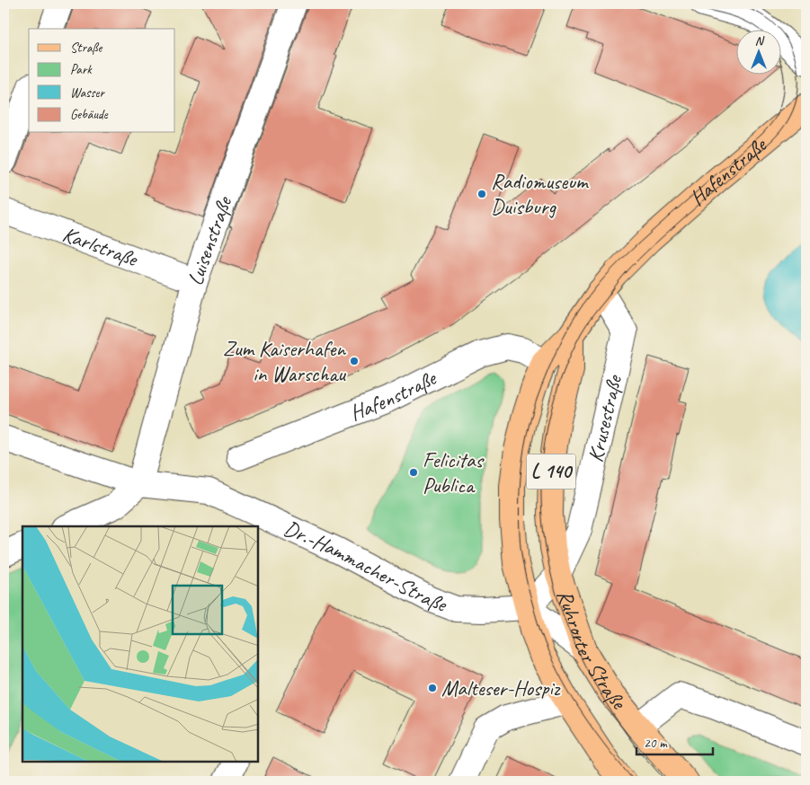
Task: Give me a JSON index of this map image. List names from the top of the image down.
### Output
{
  "streets": {
    "main road": [
      "Hafenstraße",
      "Krusestraße",
      "L 140",
      "Ruhrorter Straße"
    ],
    "street": ["Luisenstraße", "Karlstraße", "Dr.-Hammacher-Straße"]
  },
  "crossings": [
    ["Hafenstraße", "Krusestraße"],
    ["Hafenstraße", "L 140"],
    ["Luisenstraße", "Karlstraße"],
    ["Luisenstraße", "Dr.-Hammacher-Straße"],
    ["Krusestraße", "L 140"],
    ["Krusestraße", "Ruhrorter Straße"],
    ["L 140", "Dr.-Hammacher-Straße"],
    ["L 140", "Ruhrorter Straße"],
    ["Dr.-Hammacher-Straße", "Ruhrorter Straße"]
  ],
  "places": [
    "Radiomuseum Duisburg",
    "Zum Kaiserhafen in Warschau",
    "Felicitas Publica",
    "Malteser-Hospiz"
  ],
  "legend": [
    "Straße",
    "Park",
    "Wasser",
    "Gebäude"
  ],
  "scale_bar": "20 m",
  "north": "top"
}
